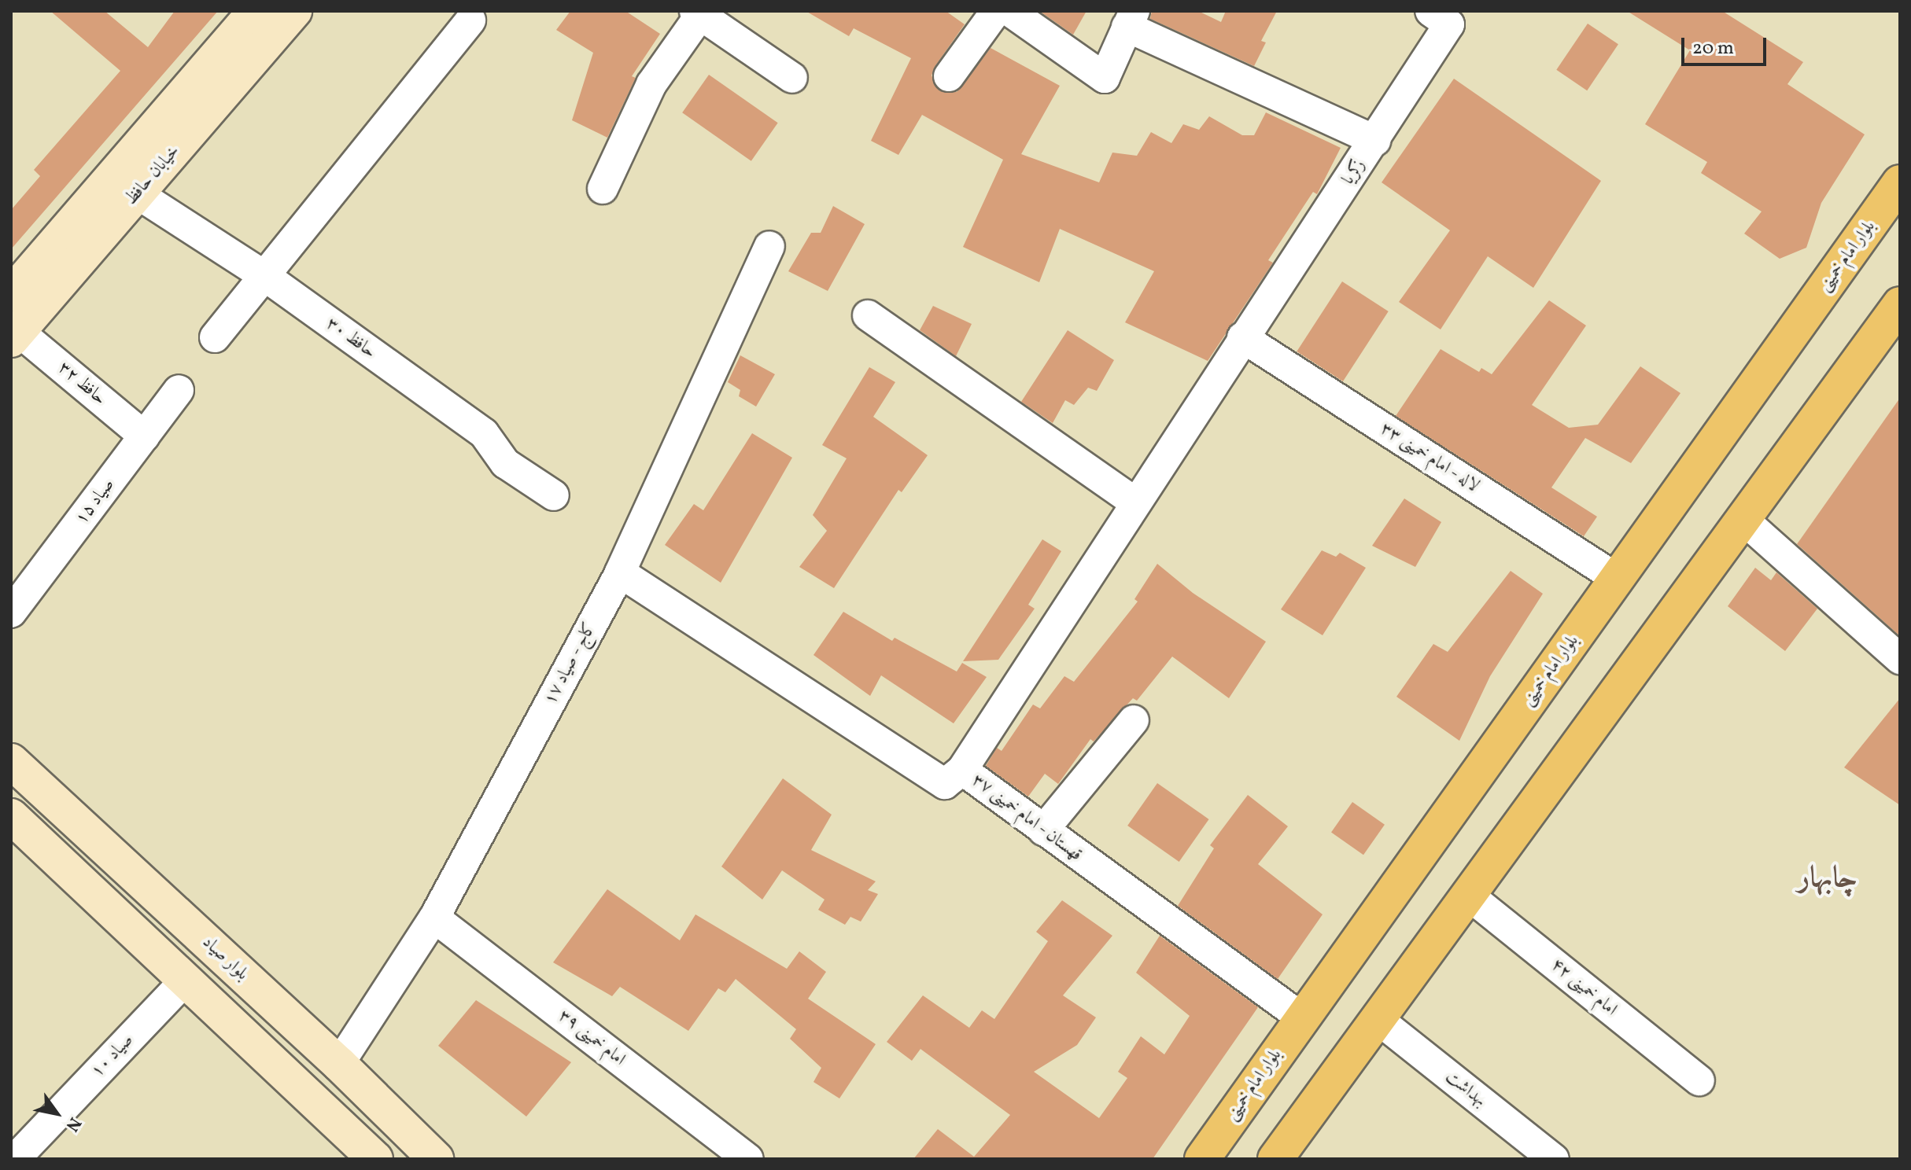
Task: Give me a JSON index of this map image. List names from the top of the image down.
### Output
{
  "streets": {
    "main road": ["خیابان حافظ", "بلوار امام خمینی", "بلوار صیاد"],
    "street": [
      "زکریا",
      "حافظ ۳۰",
      "حافظ ۳۲",
      "لاله - امام خمینی ۳۳",
      "صیاد ۱۵",
      "کاج - صیاد ۱۷",
      "قهستان - امام خمینی ۳۷",
      "امام خمینی ۴۲",
      "امام خمینی ۳۹",
      "صیاد ۱۰",
      "بهداشت"
    ]
  },
  "crossings": [
    ["زکریا", "لاله - امام خمینی ۳۳"],
    ["زکریا", "قهستان - امام خمینی ۳۷"],
    ["خیابان حافظ", "حافظ ۳۰"],
    ["خیابان حافظ", "حافظ ۳۲"],
    ["بلوار امام خمینی", "لاله - امام خمینی ۳۳"],
    ["بلوار امام خمینی", "قهستان - امام خمینی ۳۷"],
    ["حافظ ۳۲", "صیاد ۱۵"],
    ["کاج - صیاد ۱۷", "قهستان - امام خمینی ۳۷"],
    ["کاج - صیاد ۱۷", "بلوار صیاد"],
    ["کاج - صیاد ۱۷", "امام خمینی ۳۹"]
  ],
  "districts": ["چابهار"],
  "scale_bar": "20 m",
  "north": "bottom right"
}
